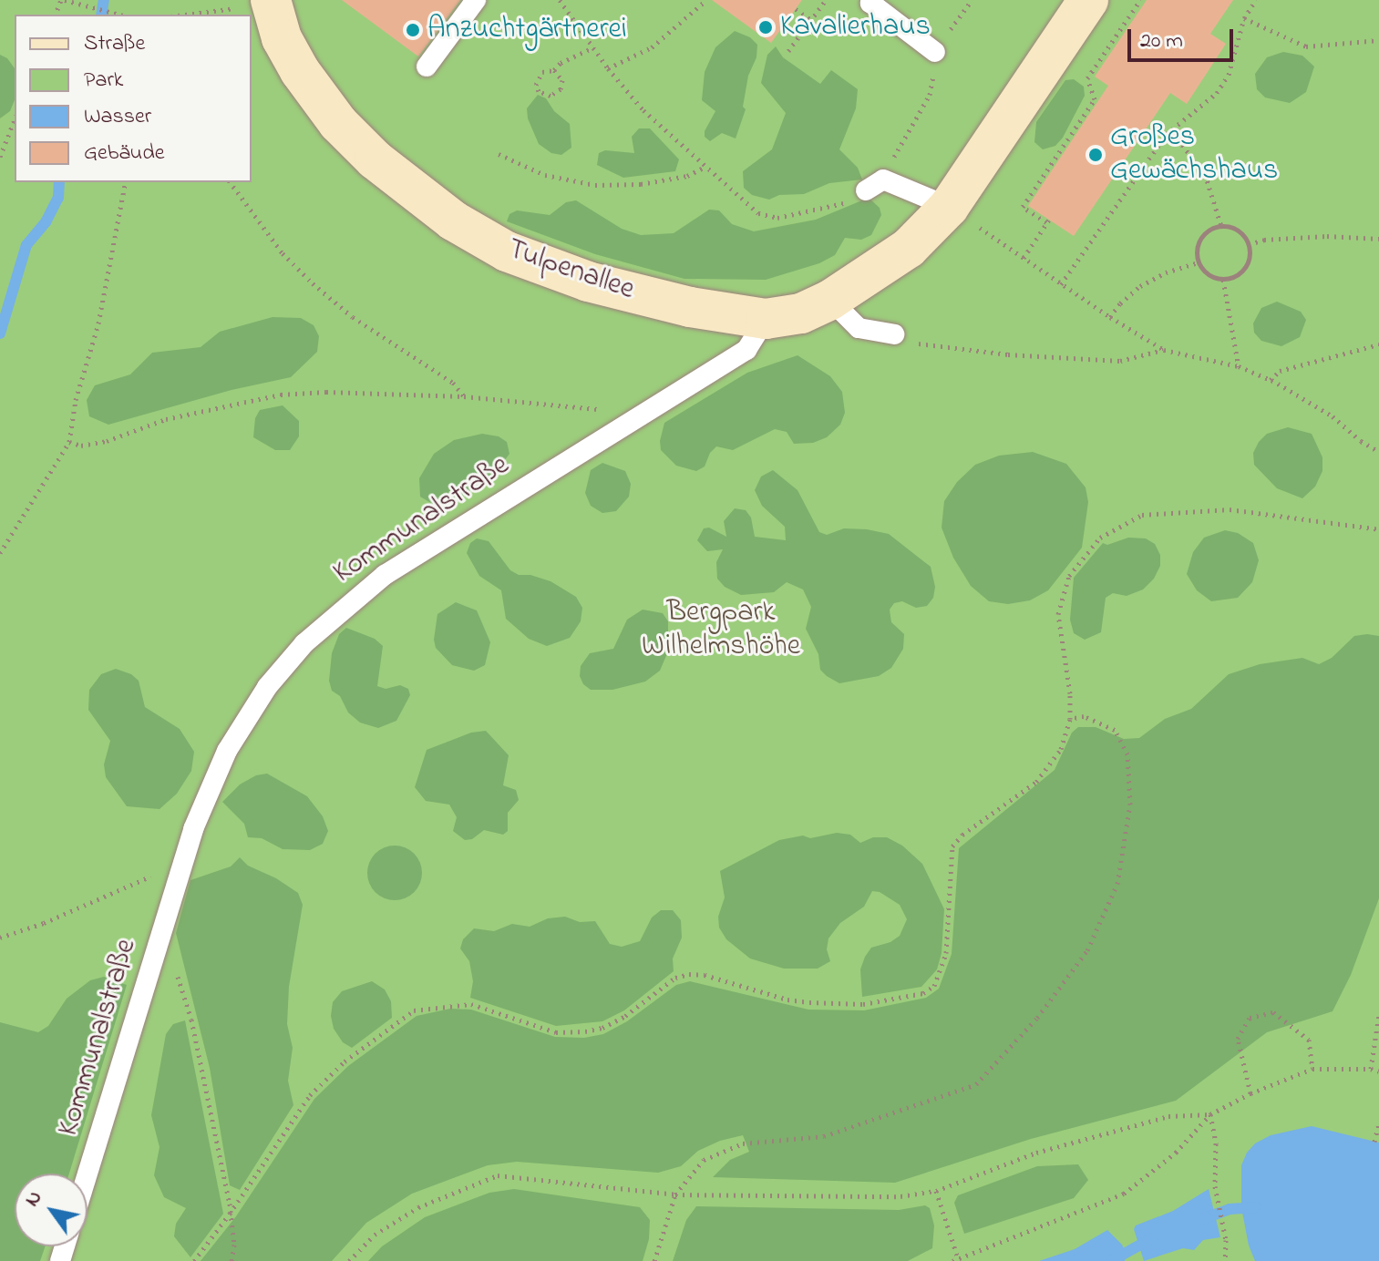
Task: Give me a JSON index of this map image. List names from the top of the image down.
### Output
{
  "streets": {
    "main road": ["Tulpenallee"],
    "lane": ["Kommunalstraße"]
  },
  "crossings": [
    ["Tulpenallee", "Kommunalstraße"]
  ],
  "parks": ["Bergpark Wilhelmshöhe"],
  "places": ["Kavalierhaus", "Anzuchtgärtnerei", "Großes Gewächshaus"],
  "legend": [
    "Straße",
    "Park",
    "Wasser",
    "Gebäude"
  ],
  "scale_bar": "20 m",
  "north": "top left"
}
